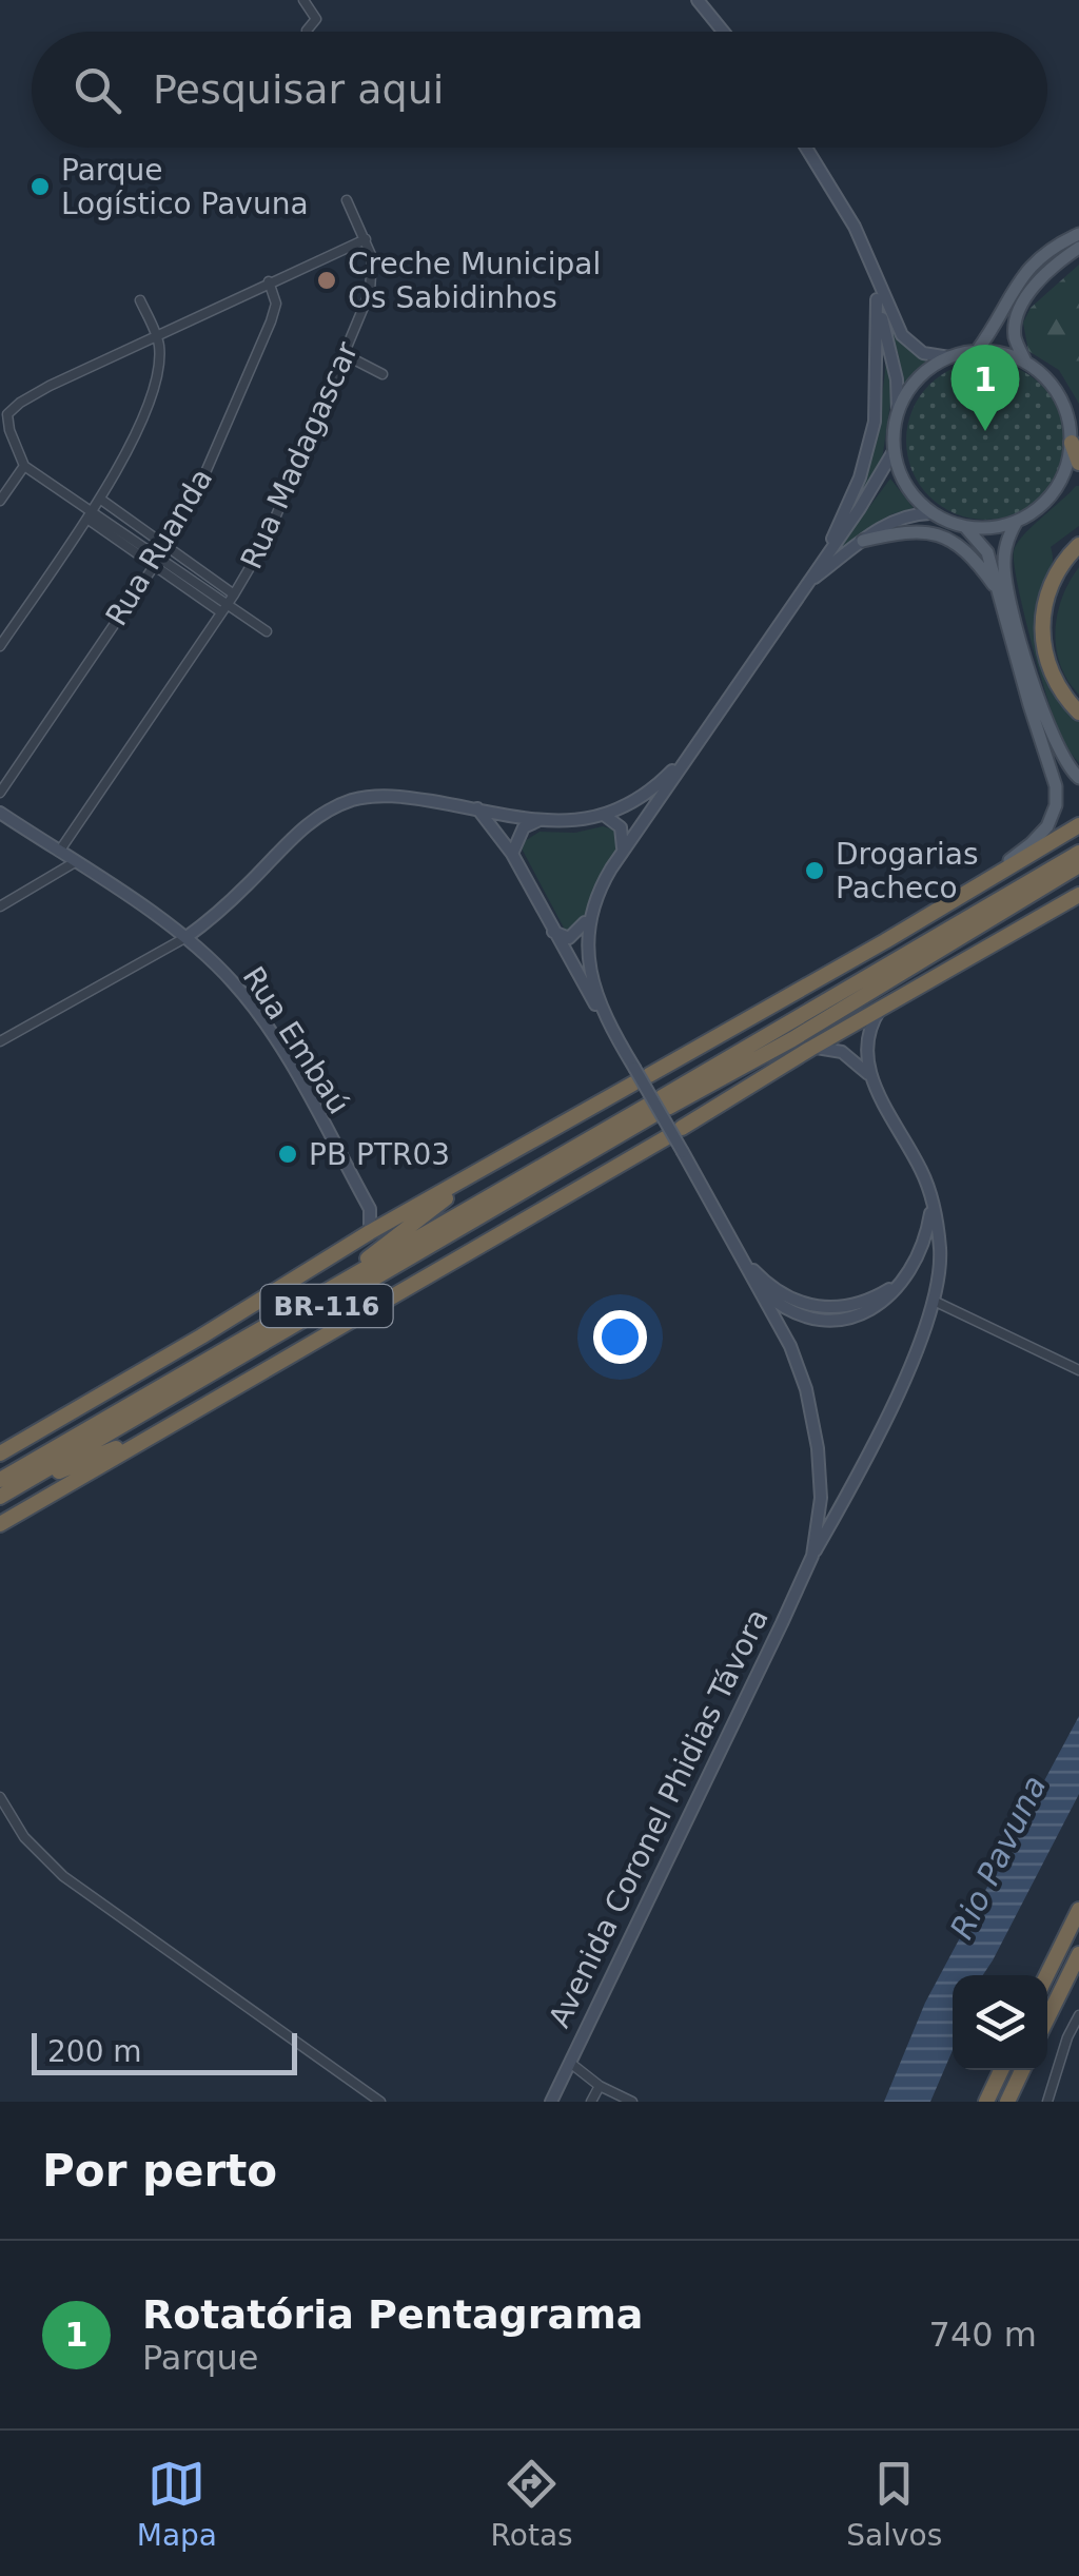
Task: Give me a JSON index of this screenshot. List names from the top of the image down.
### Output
{
  "streets": {
    "highway": ["BR-116"],
    "street": [
      "Rua Madagascar",
      "Rua Ruanda",
      "Rua Embaú",
      "Avenida Coronel Phidias Távora"
    ]
  },
  "crossings": [
    ["Rua Madagascar", "Rua Embaú"],
    ["Rua Embaú", "BR-116"],
    ["BR-116", "Avenida Coronel Phidias Távora"]
  ],
  "water": ["Rio Pavuna"],
  "places": [
    "Parque Logístico Pavuna",
    "Creche Municipal Os Sabidinhos",
    "Drogarias Pacheco",
    "PB PTR03"
  ],
  "scale_bar": "200 m",
  "page": {
    "search": "Pesquisar aqui",
    "pins": "1",
    "scale": "200 m",
    "heading": "Por perto",
    "list": [
      {
        "mark": "1",
        "name": "Rotatória Pentagrama",
        "note": "Parque",
        "value": "740 m"
      }
    ],
    "nav": ["Mapa", "Rotas", "Salvos"]
  }
}
